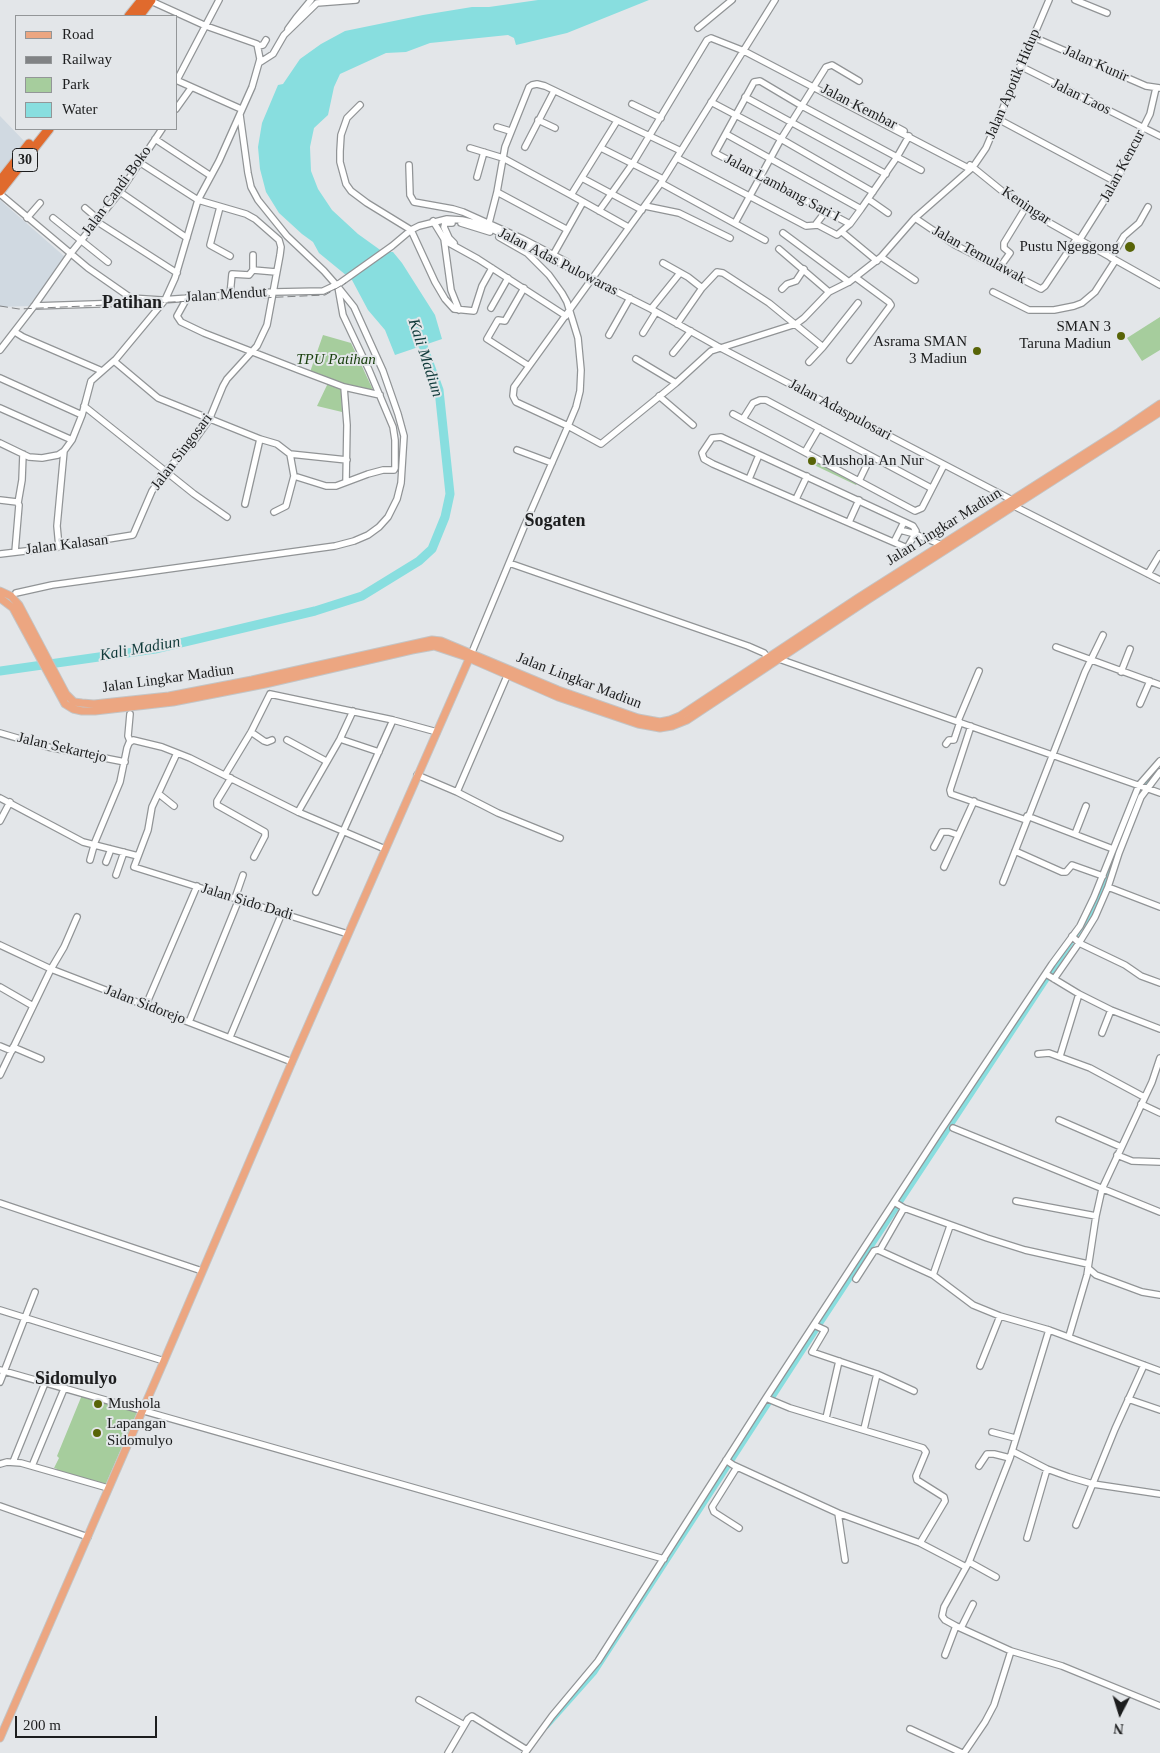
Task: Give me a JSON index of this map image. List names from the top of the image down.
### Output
{
  "streets": {
    "highway": ["30"],
    "main road": ["Jalan Lingkar Madiun"],
    "street": [
      "Jalan Kunir",
      "Jalan Apotik Hidup",
      "Jalan Laos",
      "Jalan Kembar",
      "Jalan Kencur",
      "Jalan Lambang Sari I",
      "Jalan Candi Boko",
      "Keningar",
      "Jalan Temulawak",
      "Jalan Adas Pulowaras",
      "Jalan Mendut",
      "Jalan Adaspulosari",
      "Jalan Singosari",
      "Jalan Kalasan",
      "Jalan Sekartejo",
      "Jalan Sido Dadi",
      "Jalan Sidorejo"
    ]
  },
  "crossings": [
    ["Jalan Kunir", "Jalan Apotik Hidup"],
    ["Jalan Kunir", "Jalan Kencur"],
    ["Jalan Apotik Hidup", "Jalan Laos"],
    ["Jalan Apotik Hidup", "Jalan Kembar"],
    ["Jalan Apotik Hidup", "Keningar"],
    ["Jalan Apotik Hidup", "Jalan Temulawak"],
    ["Jalan Laos", "Jalan Kencur"],
    ["Jalan Kembar", "Keningar"],
    ["Jalan Kencur", "Keningar"],
    ["Jalan Kencur", "Jalan Temulawak"],
    ["Jalan Candi Boko", "Jalan Mendut"],
    ["Keningar", "Jalan Temulawak"],
    ["Jalan Adas Pulowaras", "Jalan Mendut"],
    ["Jalan Adas Pulowaras", "Jalan Adaspulosari"],
    ["Jalan Mendut", "Jalan Singosari"],
    ["Jalan Adaspulosari", "Jalan Lingkar Madiun"],
    ["Jalan Singosari", "Jalan Kalasan"]
  ],
  "districts": ["Patihan", "Sogaten", "Sidomulyo"],
  "water": ["Kali Madiun"],
  "parks": ["TPU Patihan"],
  "places": [
    "Pustu Ngeggong",
    "SMAN 3 Taruna Madiun",
    "Asrama SMAN 3 Madiun",
    "Mushola An Nur",
    "Mushola",
    "Lapangan Sidomulyo"
  ],
  "legend": [
    "Road",
    "Railway",
    "Park",
    "Water"
  ],
  "scale_bar": "200 m",
  "north": "bottom"
}
